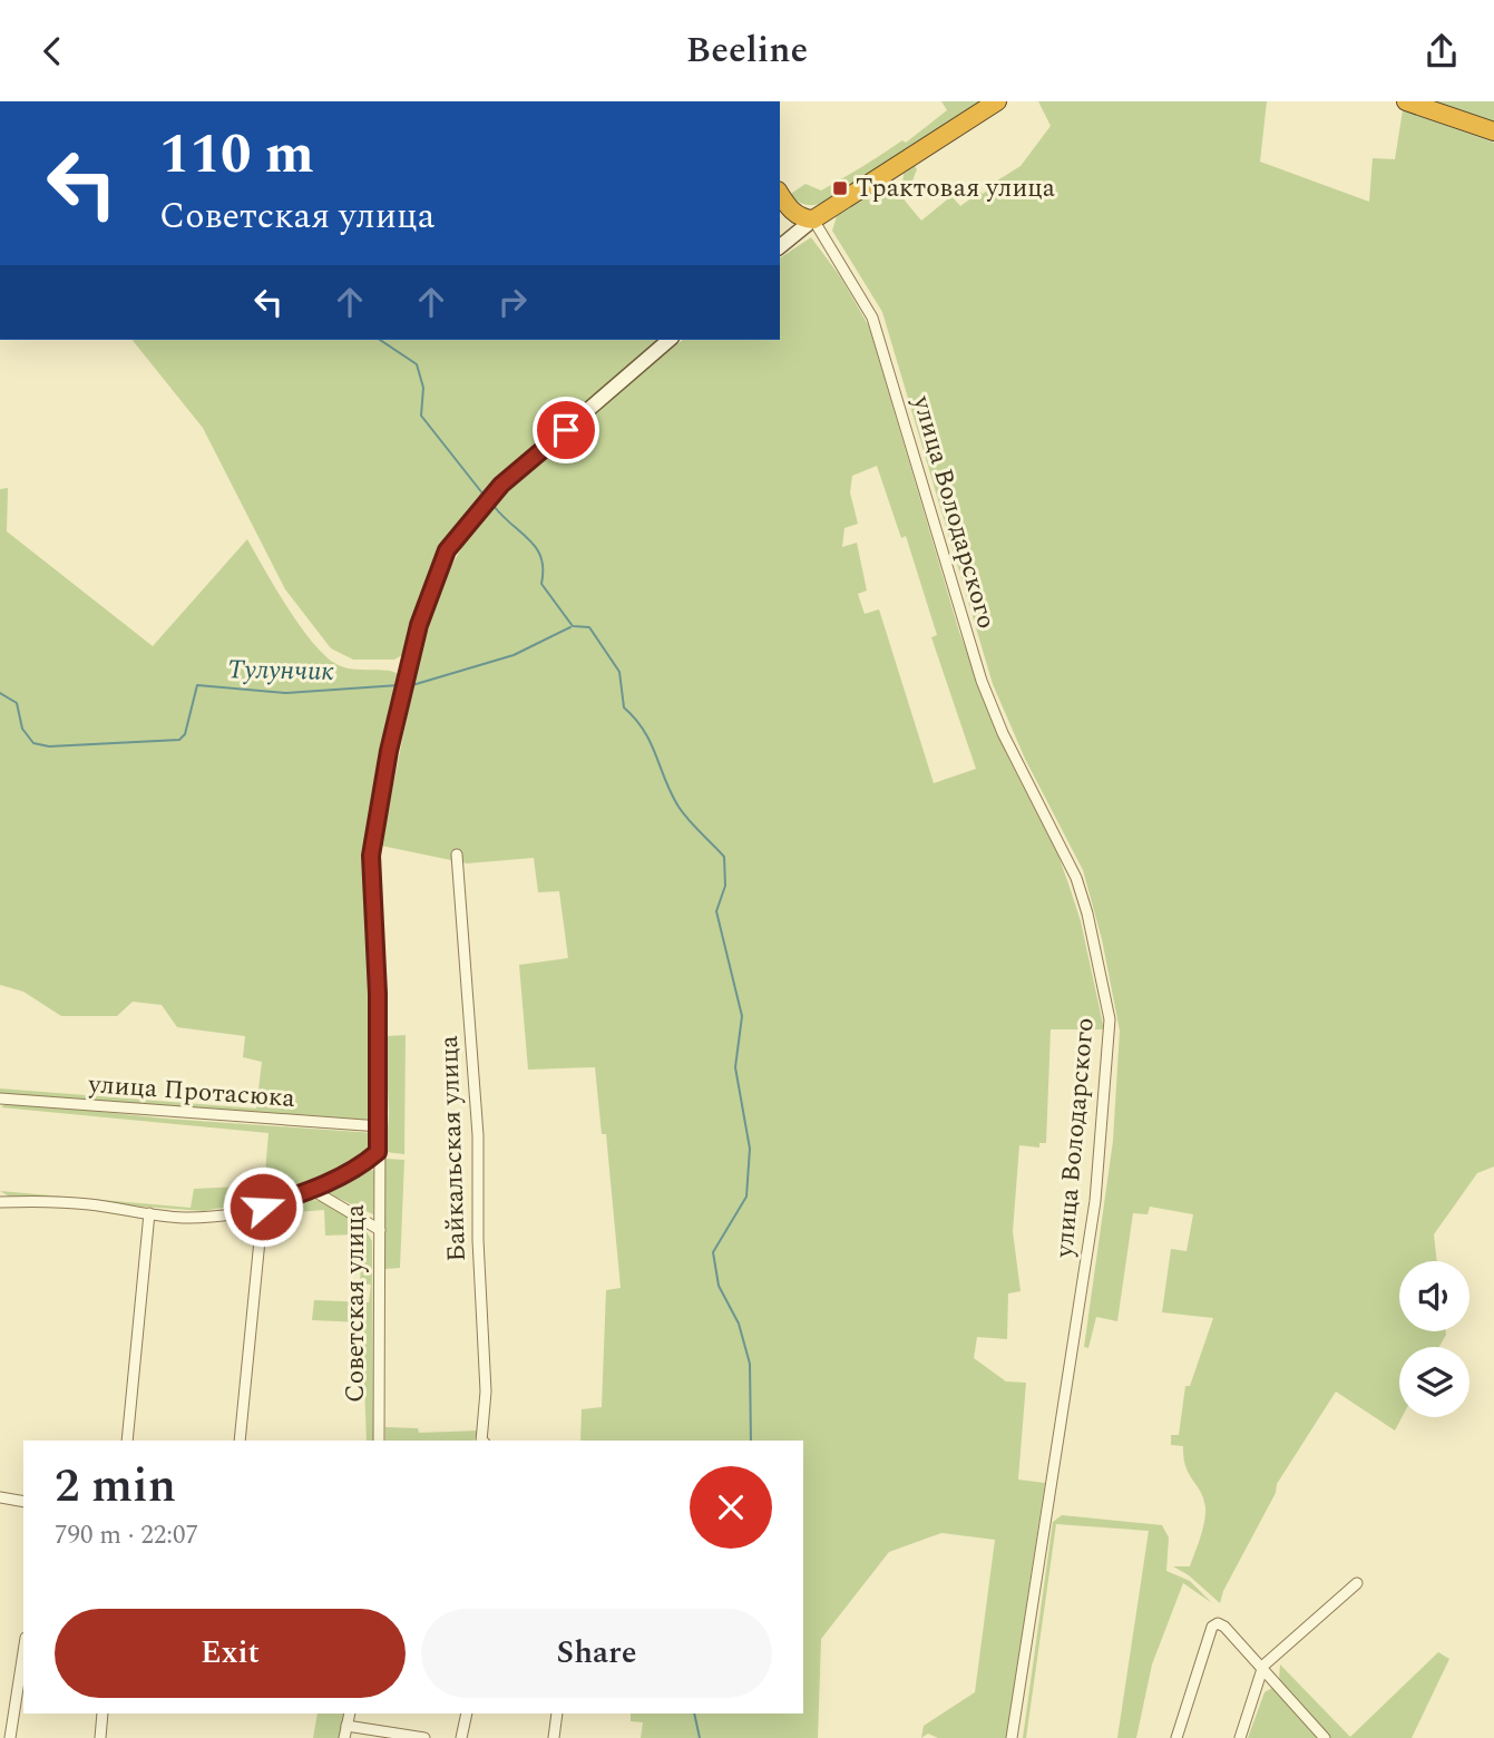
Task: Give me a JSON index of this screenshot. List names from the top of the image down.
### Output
{
  "streets": {
    "street": [
      "улица Володарского",
      "улица Протасюка",
      "Байкальская улица",
      "Советская улица"
    ]
  },
  "crossings": [
    ["улица Протасюка", "Советская улица"]
  ],
  "water": ["Тулунчик"],
  "places": {
    "transit": ["Трактовая улица"]
  },
  "page": {
    "header": "Beeline",
    "turn": ["110 m", "Советская улица"],
    "heading": ["2 min", "790 m · 22:07"],
    "buttons": ["Exit", "Share"]
  }
}
